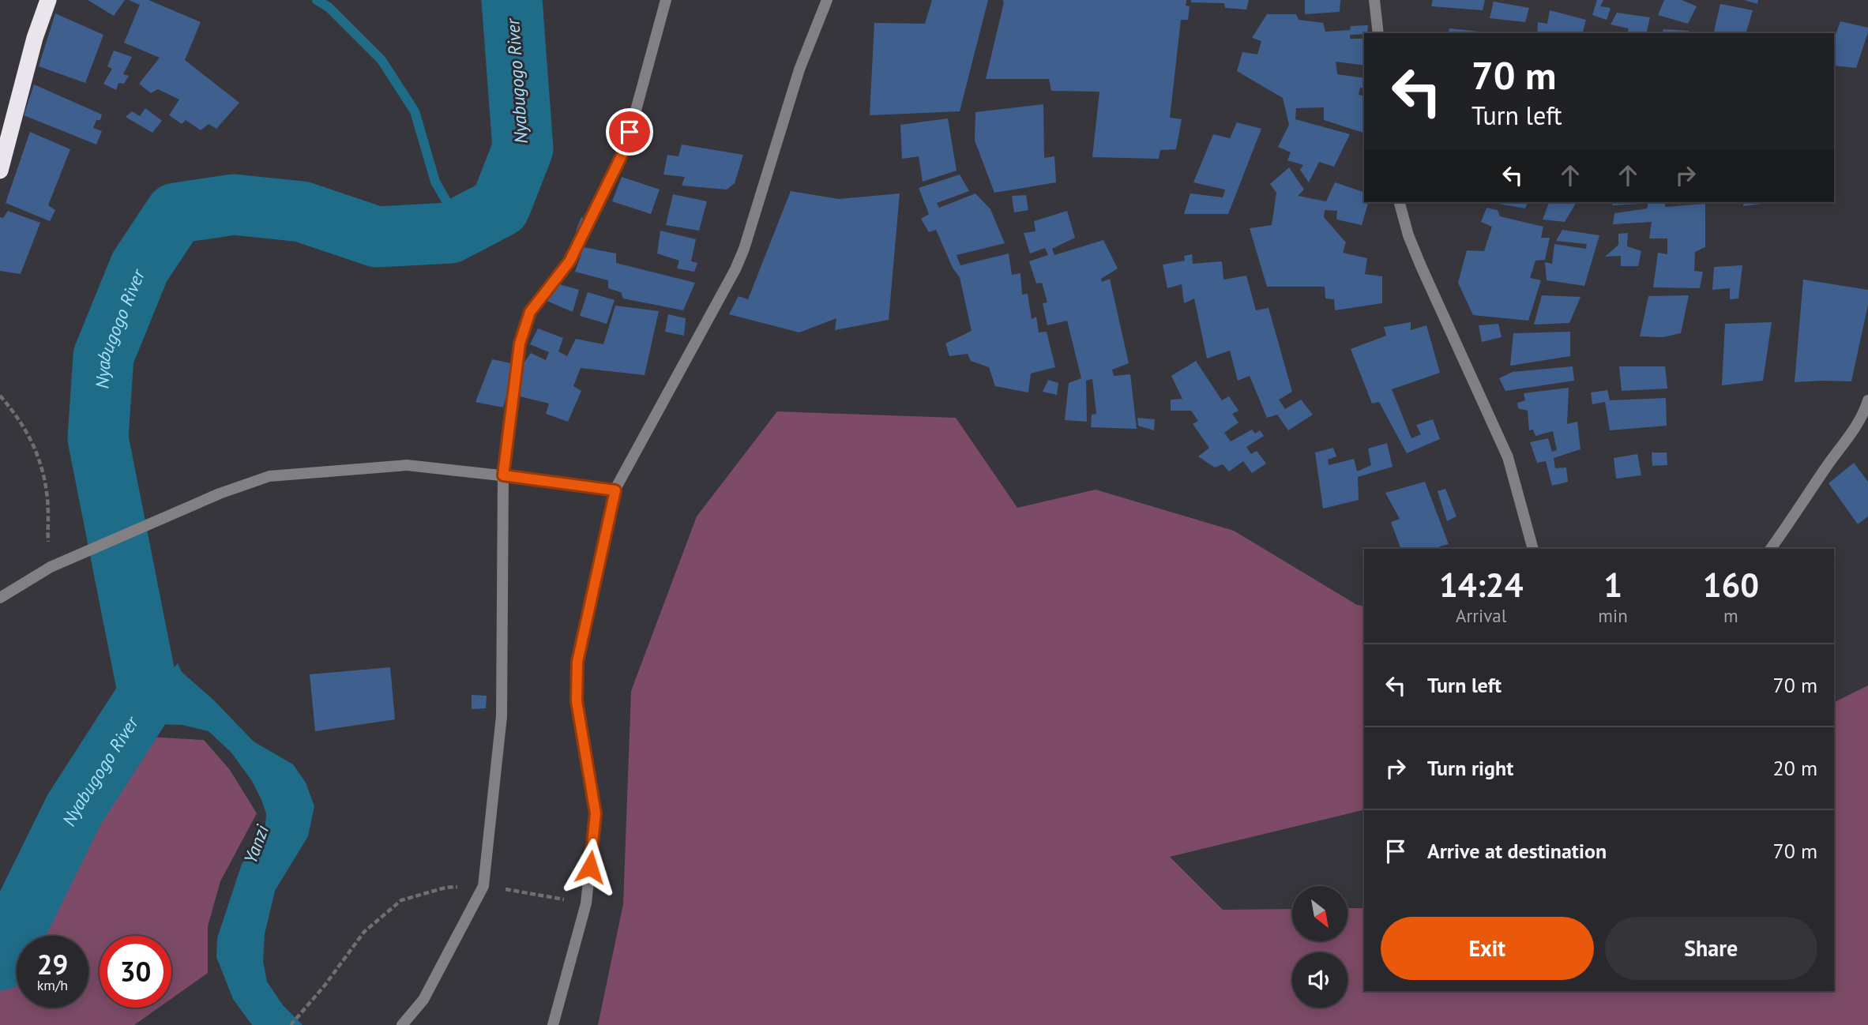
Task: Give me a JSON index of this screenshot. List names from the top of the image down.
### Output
{
  "water": ["Nyabugogo River", "Yanzi"],
  "north": "bottom right",
  "page": {
    "turn": ["70 m", "Turn left"],
    "eta": [
      "14:24",
      "Arrival",
      "1",
      "min",
      "160",
      "m"
    ],
    "list": [
      {
        "name": "Turn left",
        "value": "70 m"
      },
      {
        "name": "Turn right",
        "value": "20 m"
      },
      {
        "name": "Arrive at destination",
        "value": "70 m"
      }
    ],
    "buttons": ["Exit", "Share"],
    "speed": "29 km/h",
    "limit": "30"
  }
}
